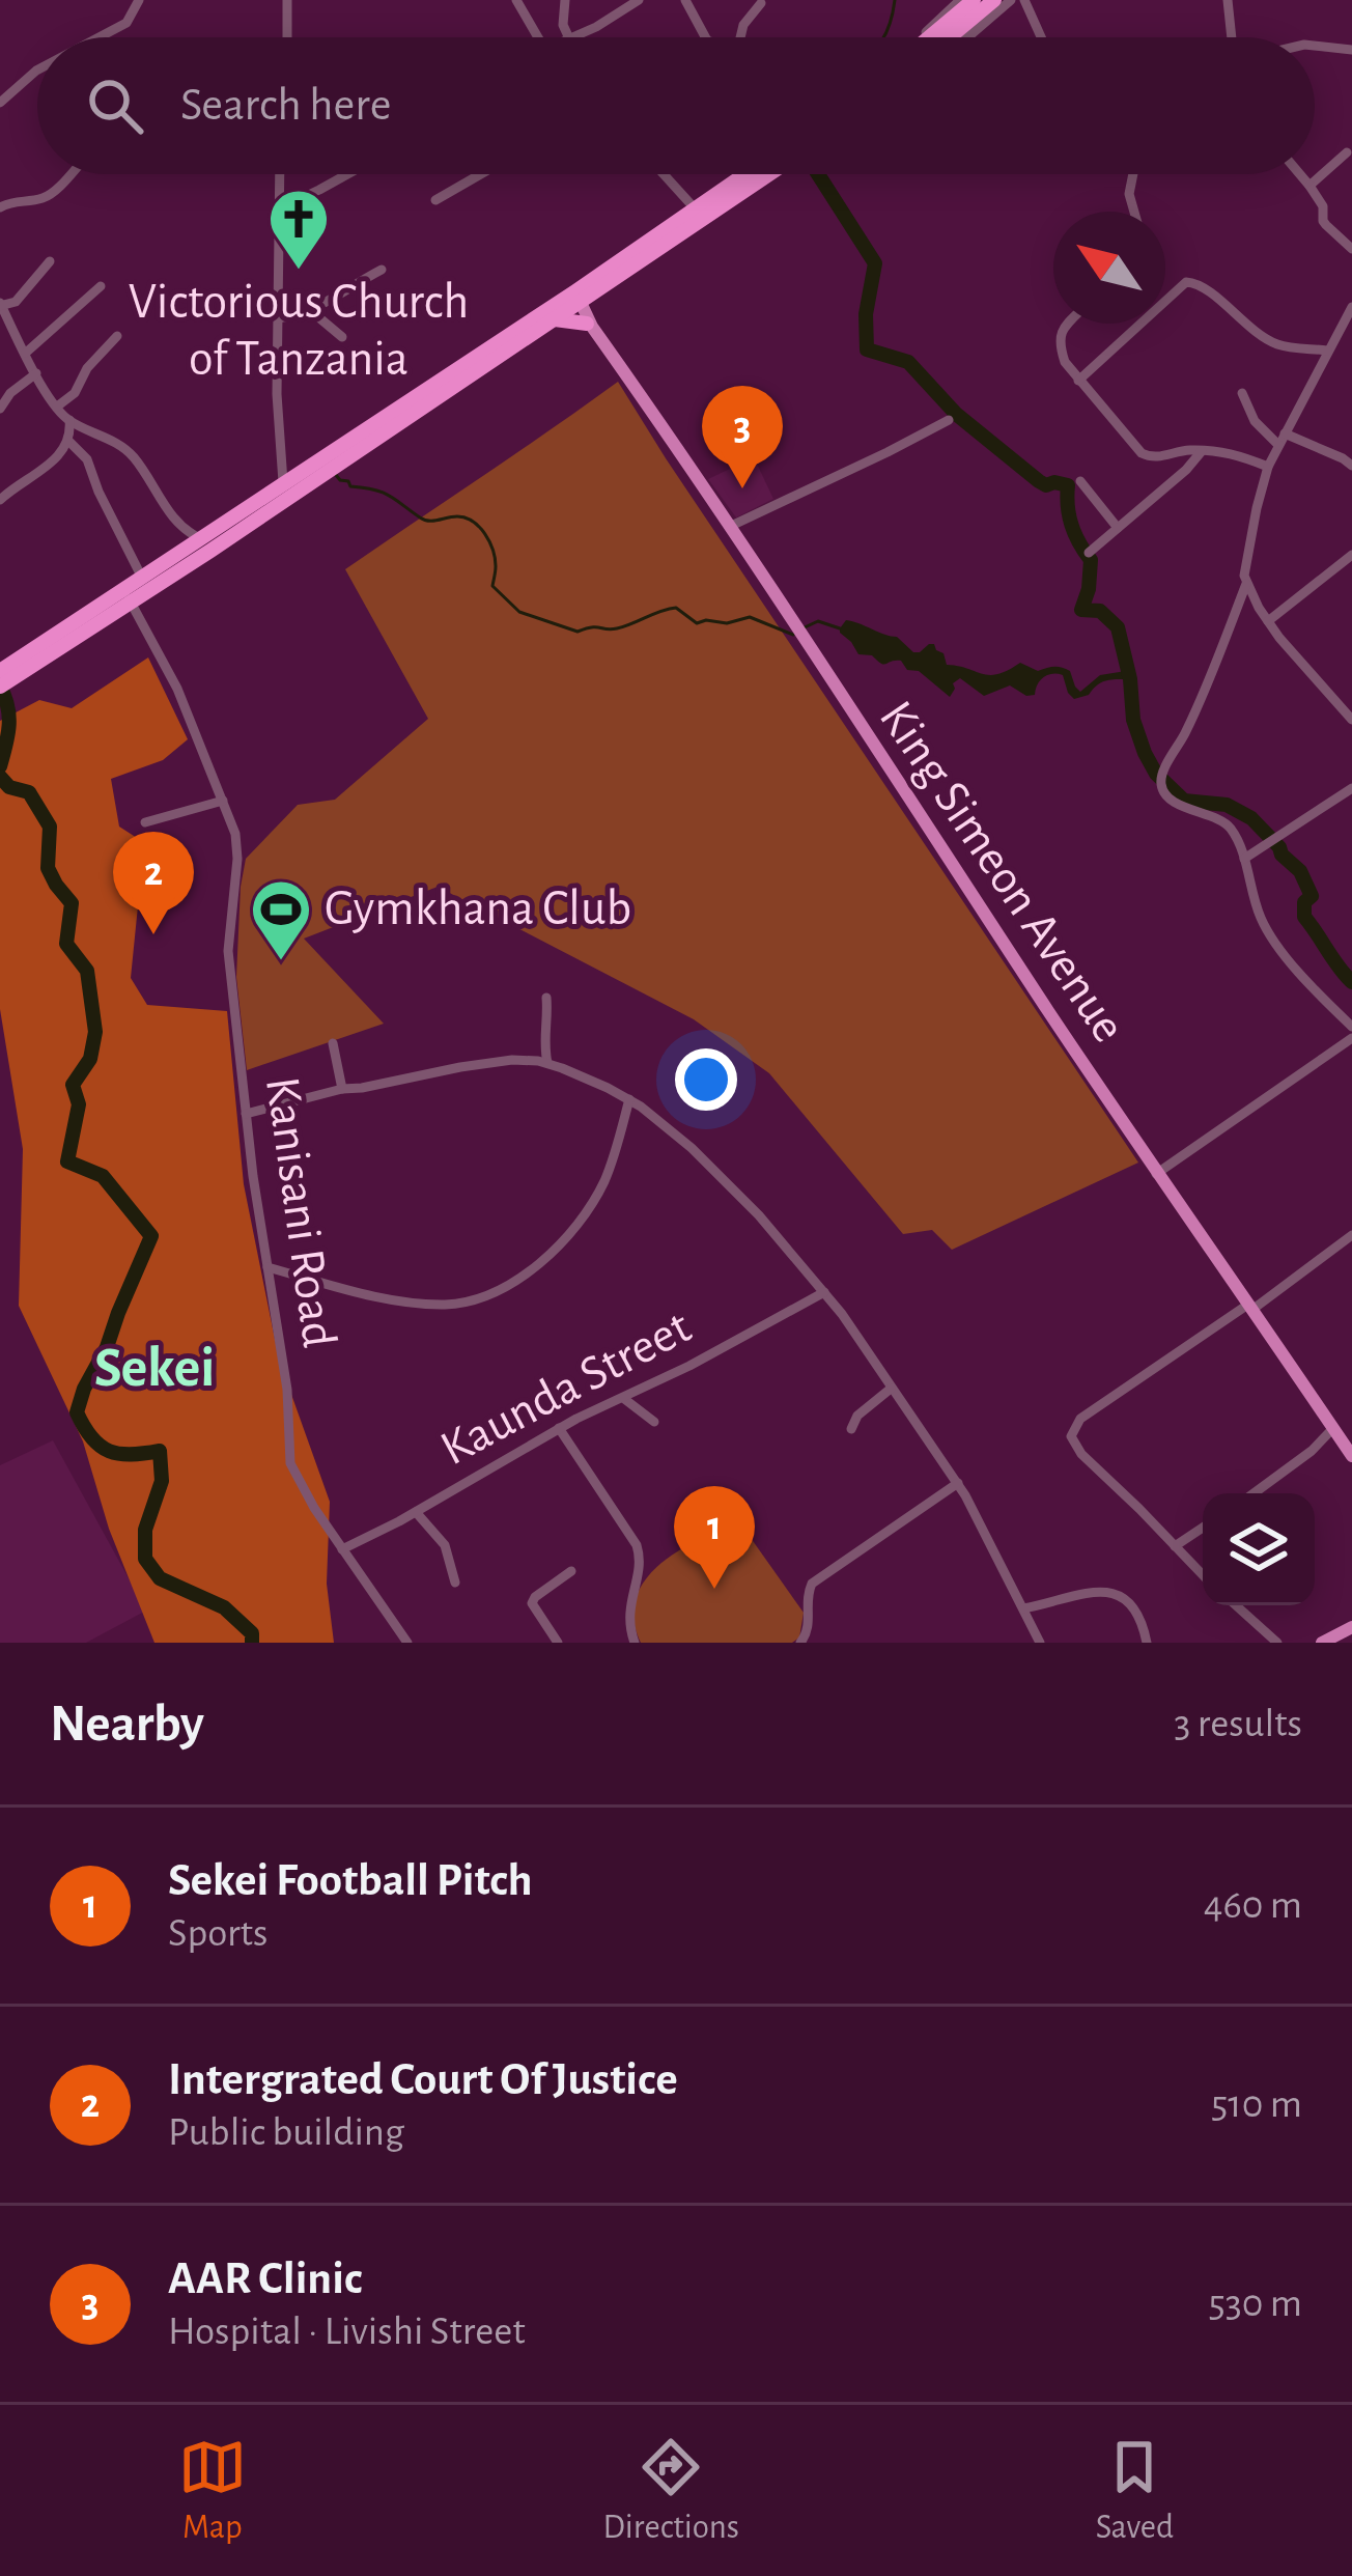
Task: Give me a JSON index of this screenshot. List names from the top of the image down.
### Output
{
  "streets": {
    "main road": ["King Simeon Avenue"],
    "street": ["Kanisani Road", "Kaunda Street"]
  },
  "crossings": [
    ["Kanisani Road", "Kaunda Street"]
  ],
  "districts": ["Sekei"],
  "places": {
    "church": ["Victorious Church of Tanzania"],
    "sports": ["Gymkhana Club"]
  },
  "north": "top left",
  "page": {
    "search": "Search here",
    "pins": ["3", "2", "1"],
    "heading": ["Nearby", "3 results"],
    "list": [
      {
        "mark": "1",
        "name": "Sekei Football Pitch",
        "note": "Sports",
        "value": "460 m"
      },
      {
        "mark": "2",
        "name": "Intergrated Court Of Justice",
        "note": "Public building",
        "value": "510 m"
      },
      {
        "mark": "3",
        "name": "AAR Clinic",
        "note": "Hospital · Livishi Street",
        "value": "530 m"
      }
    ],
    "nav": ["Map", "Directions", "Saved"]
  }
}
